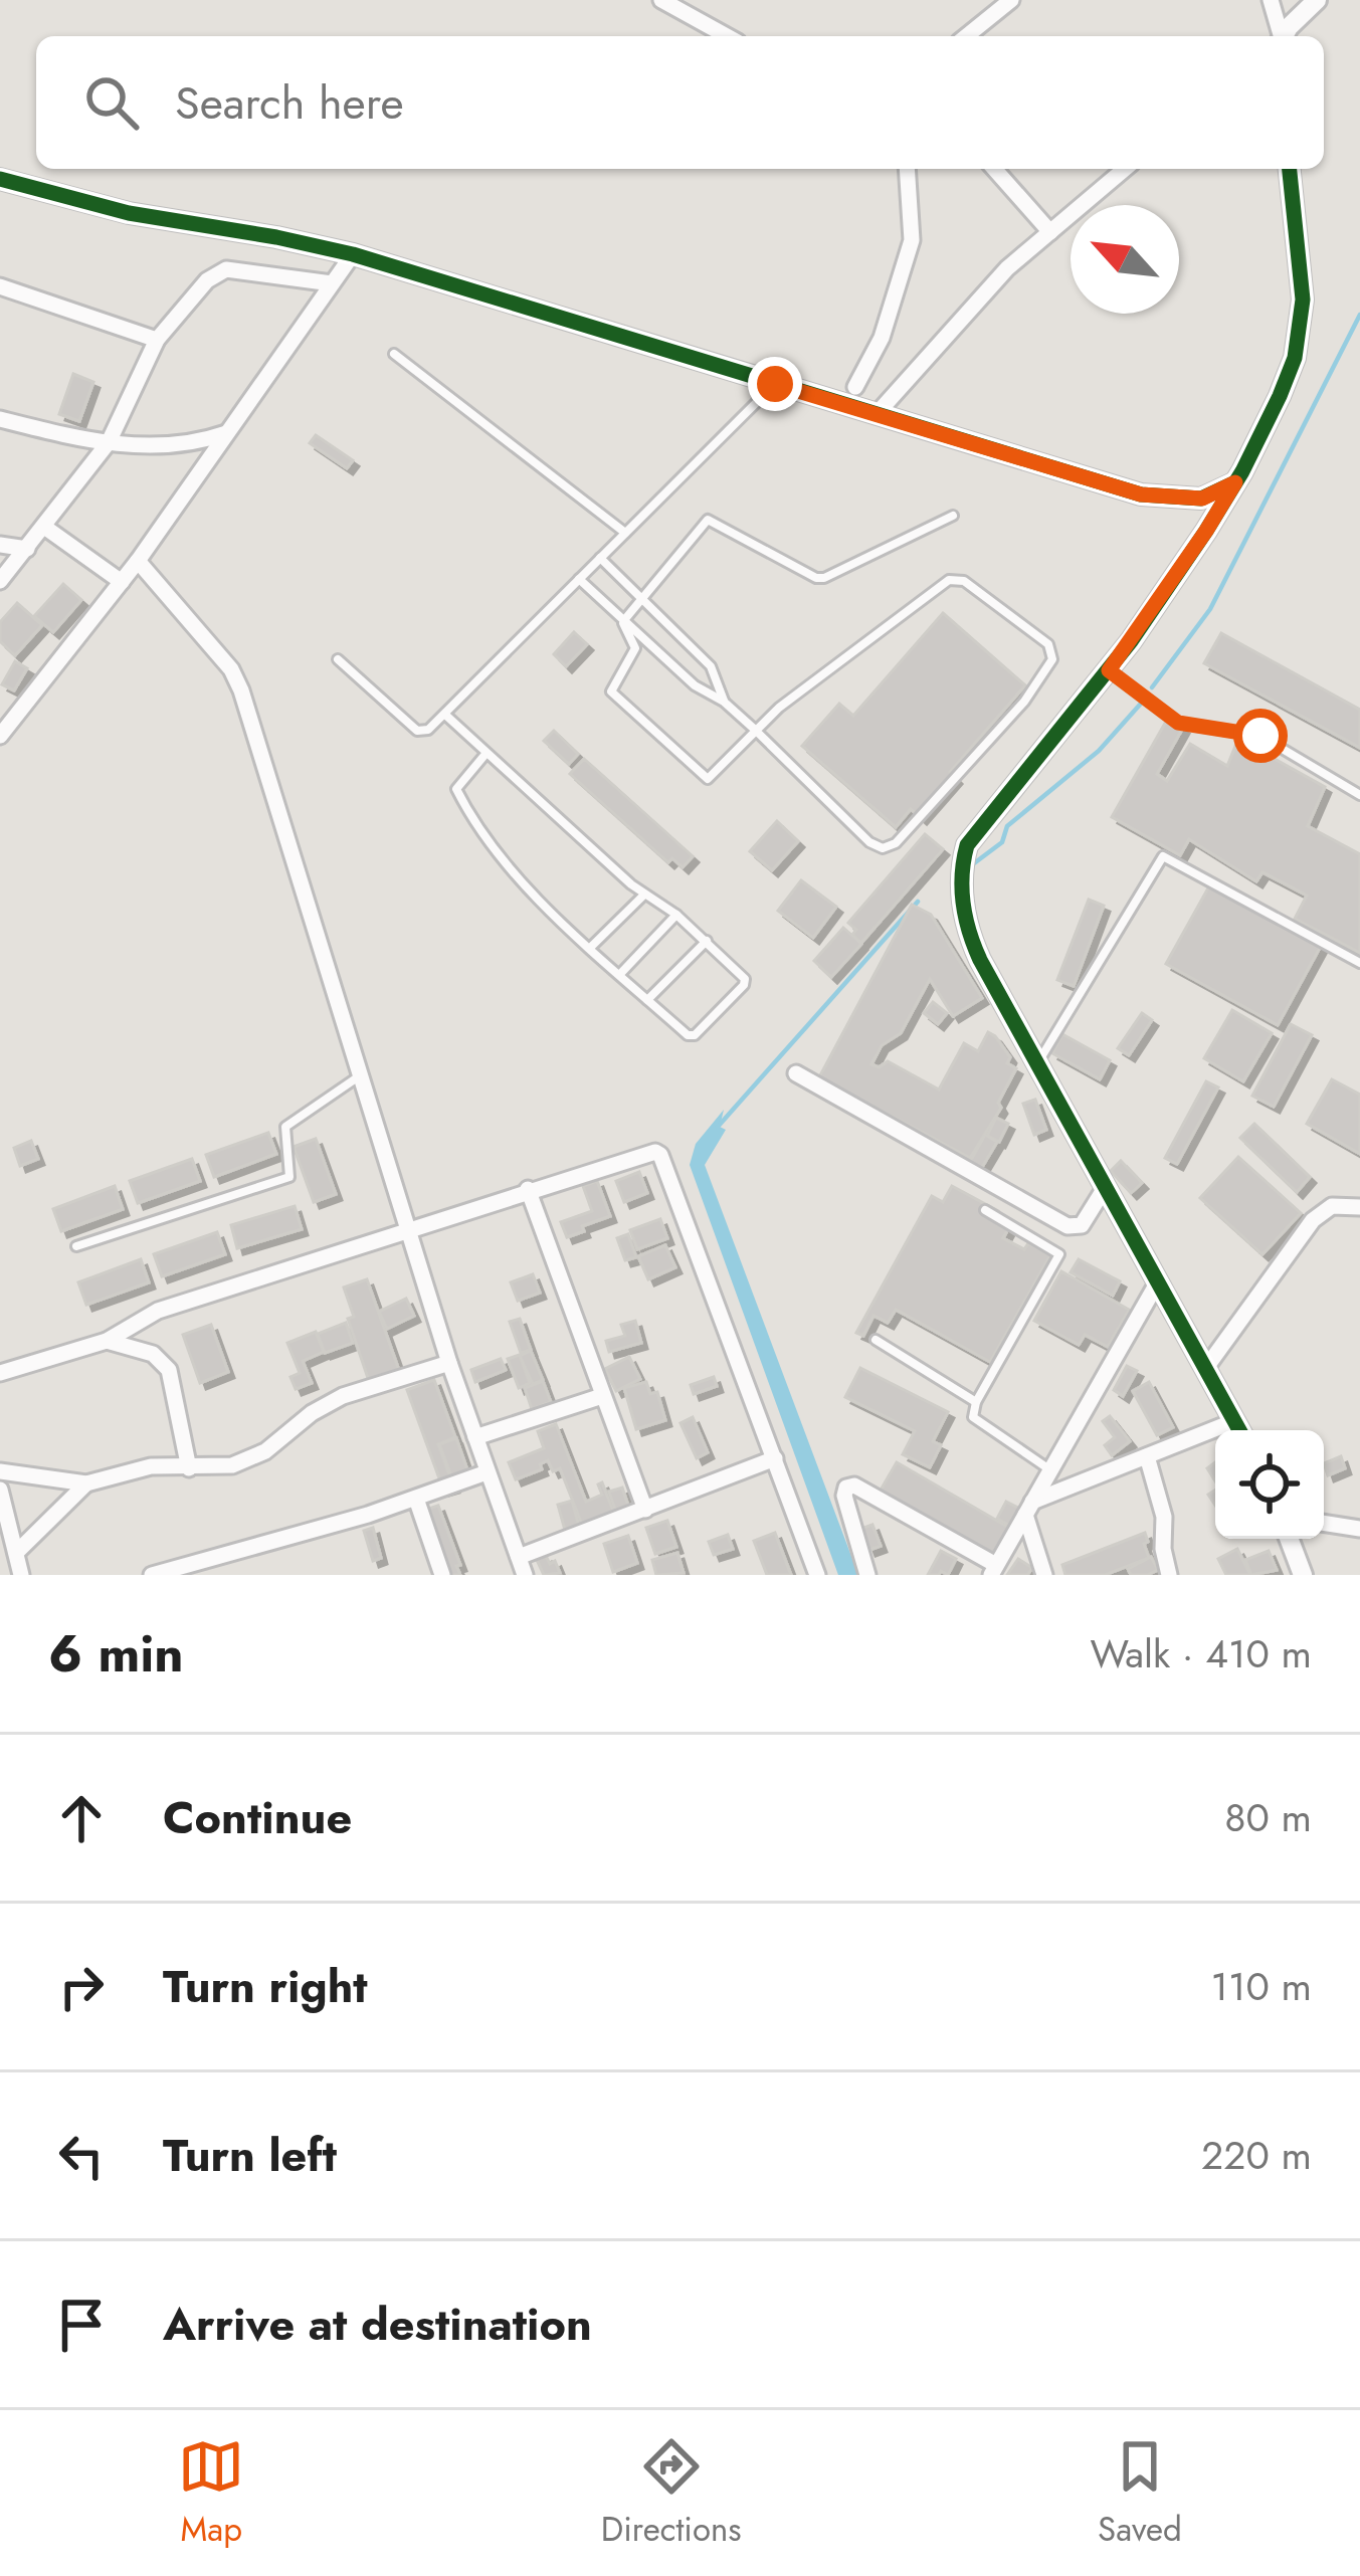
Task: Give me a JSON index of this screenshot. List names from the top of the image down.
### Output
{
  "north": "top left",
  "page": {
    "search": "Search here",
    "heading": ["6 min", "Walk · 410 m"],
    "list": [
      ["Continue", "80 m"],
      ["Turn right", "110 m"],
      ["Turn left", "220 m"],
      "Arrive at destination"
    ],
    "nav": ["Map", "Directions", "Saved"]
  }
}
